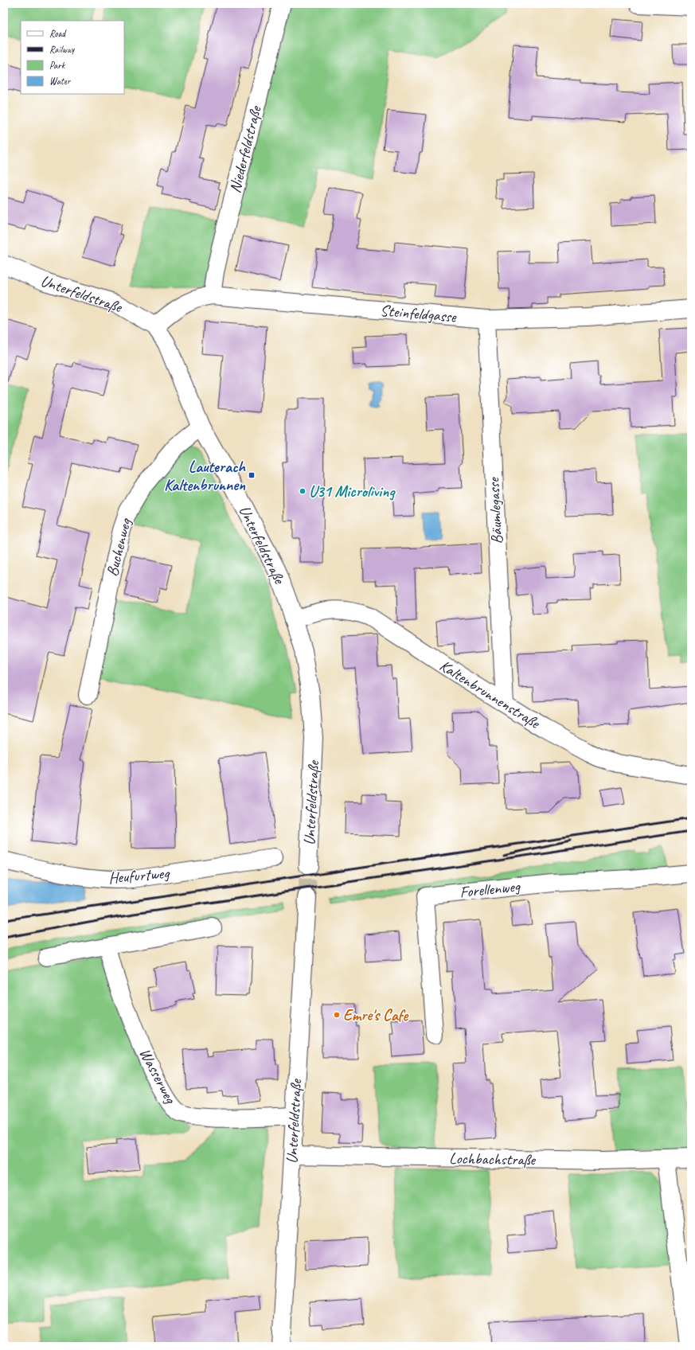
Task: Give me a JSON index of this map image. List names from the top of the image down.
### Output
{
  "streets": {
    "street": [
      "Niederfeldstraße",
      "Unterfeldstraße",
      "Steinfeldgasse",
      "Bäumlegasse",
      "Buchenweg",
      "Kaltenbrunnenstraße",
      "Heufurtweg",
      "Forellenweg",
      "Wasserweg",
      "Lochbachstraße"
    ]
  },
  "crossings": [
    ["Niederfeldstraße", "Steinfeldgasse"],
    ["Unterfeldstraße", "Steinfeldgasse"],
    ["Unterfeldstraße", "Buchenweg"],
    ["Unterfeldstraße", "Kaltenbrunnenstraße"],
    ["Unterfeldstraße", "Wasserweg"],
    ["Unterfeldstraße", "Lochbachstraße"],
    ["Steinfeldgasse", "Bäumlegasse"],
    ["Bäumlegasse", "Kaltenbrunnenstraße"]
  ],
  "places": {
    "transit": ["Lauterach Kaltenbrunnen"],
    "other": ["U31 Microliving", "Emre's Cafe"]
  },
  "legend": [
    "Road",
    "Railway",
    "Park",
    "Water"
  ]
}
